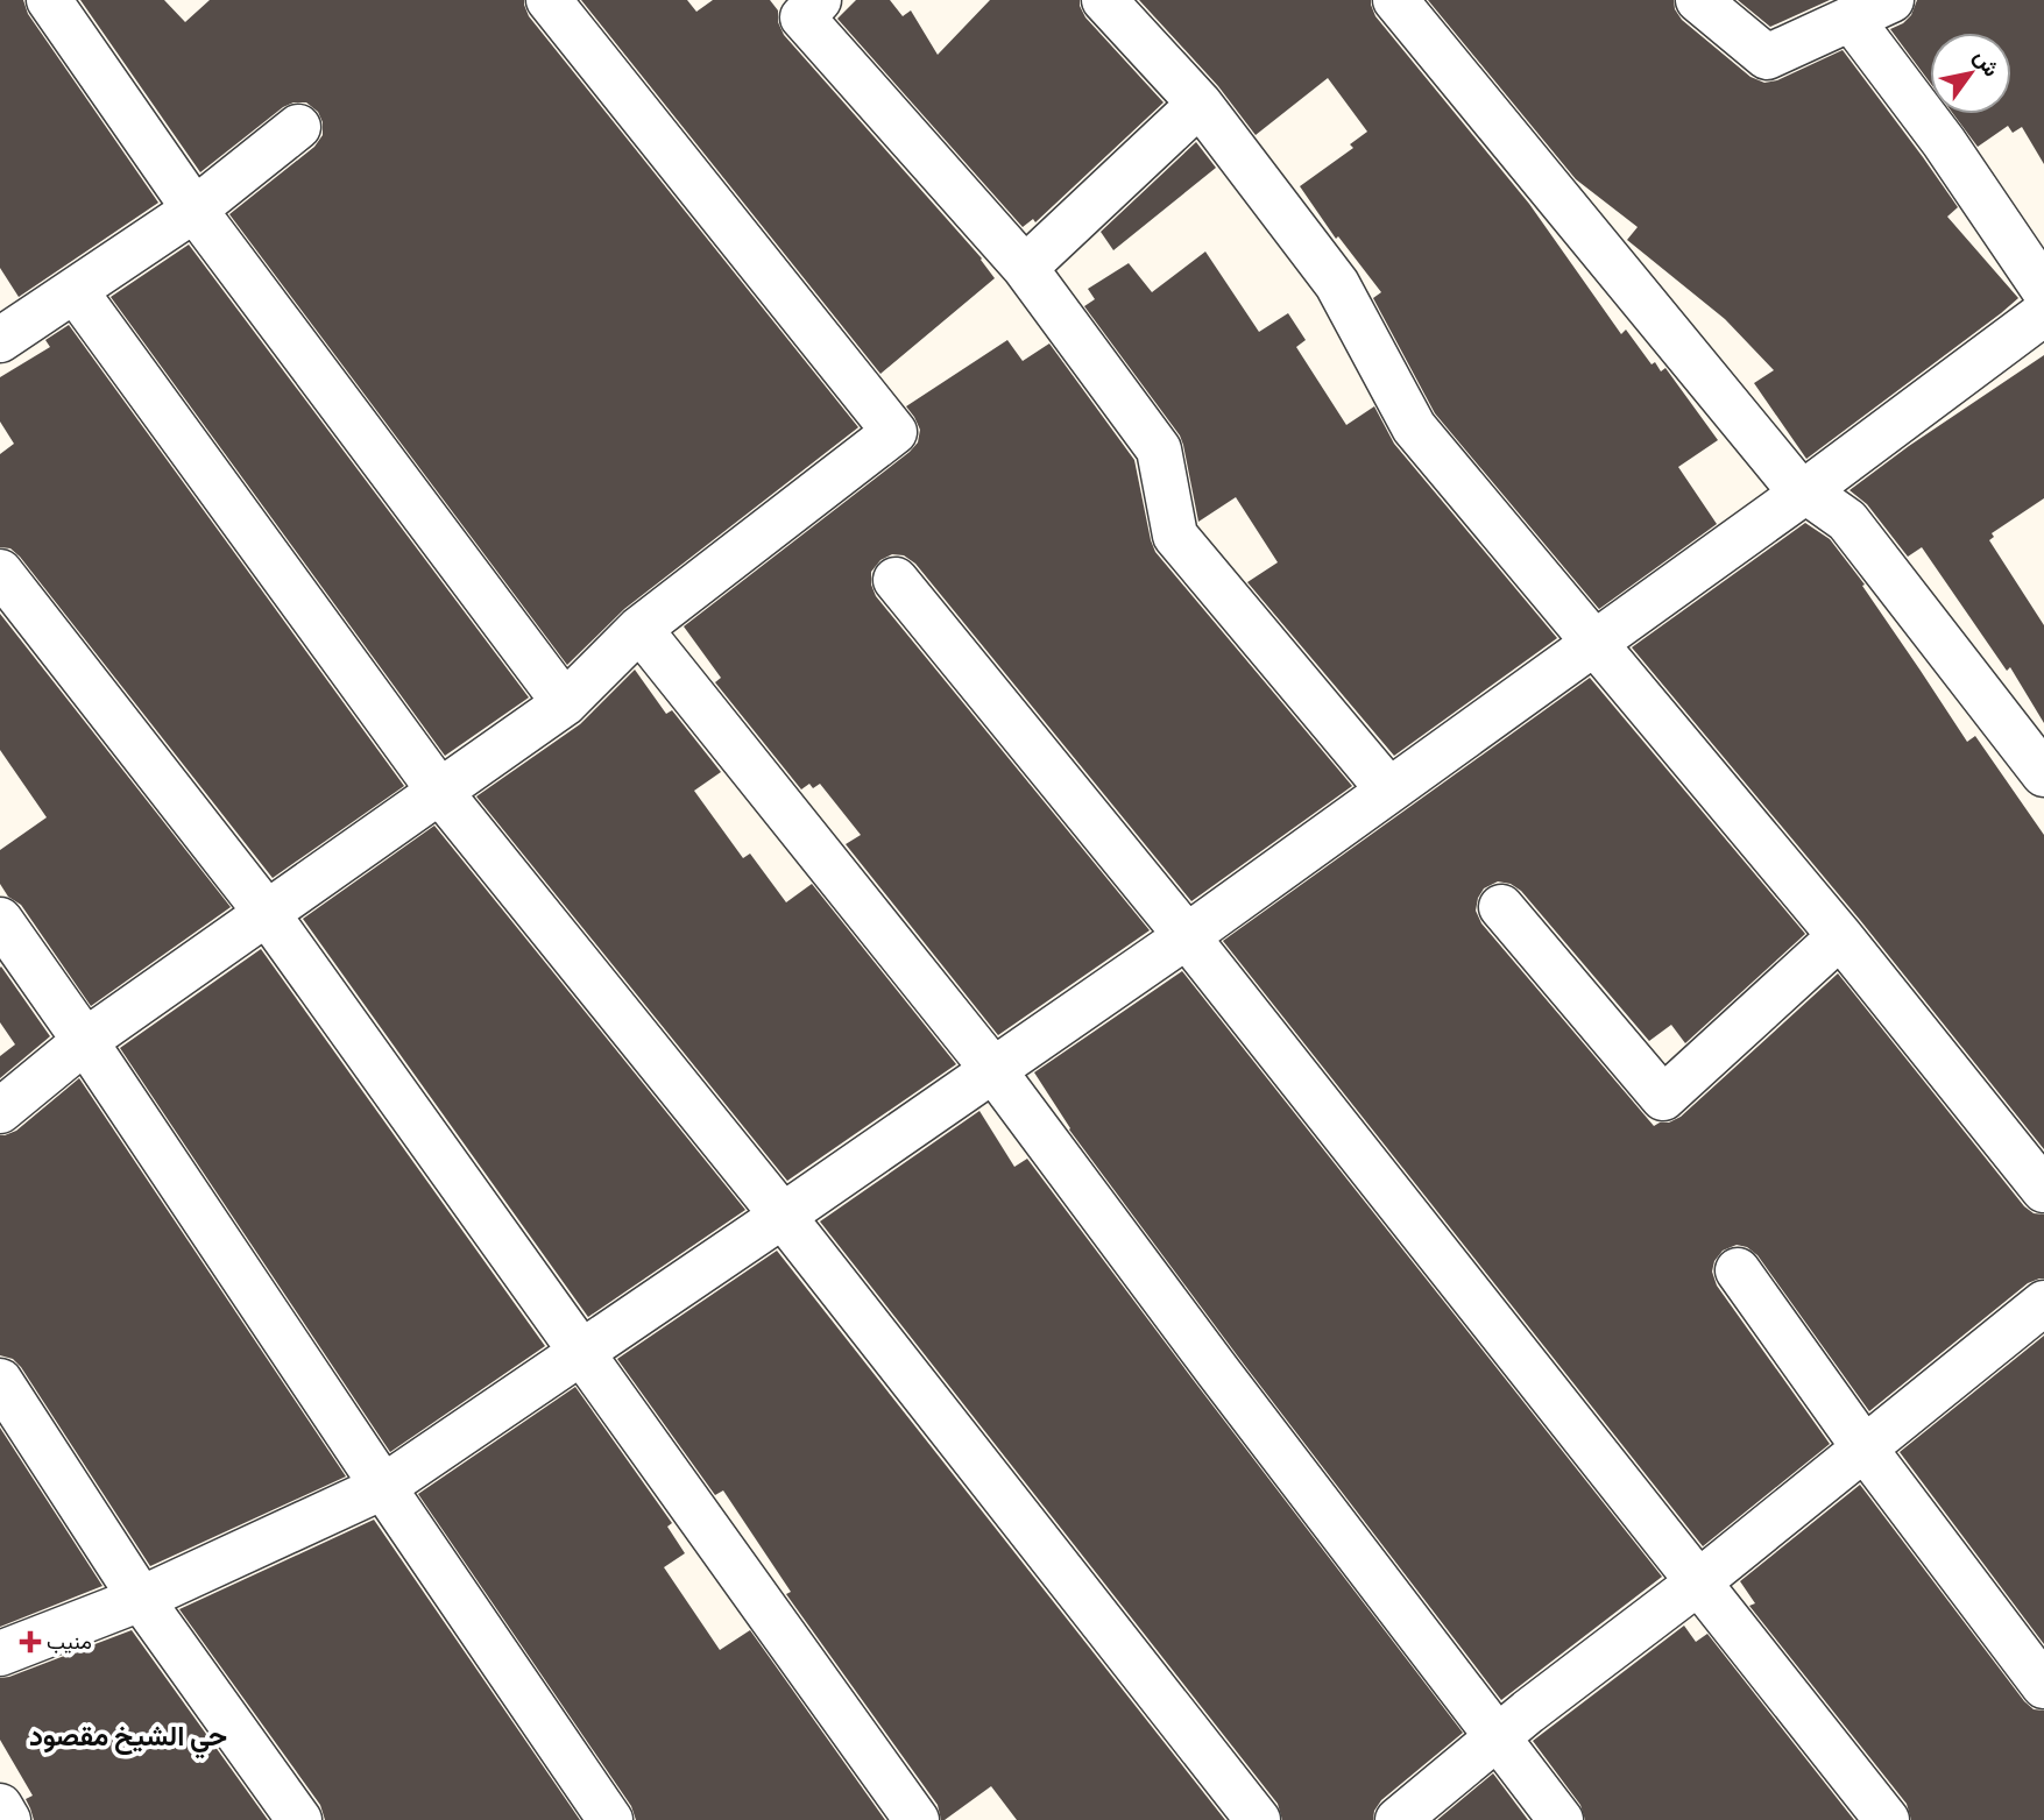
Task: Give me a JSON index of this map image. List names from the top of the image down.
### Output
{
  "districts": ["حي الشيخ مقصود"],
  "places": {
    "health": ["منيب"]
  },
  "north": "top right"
}
